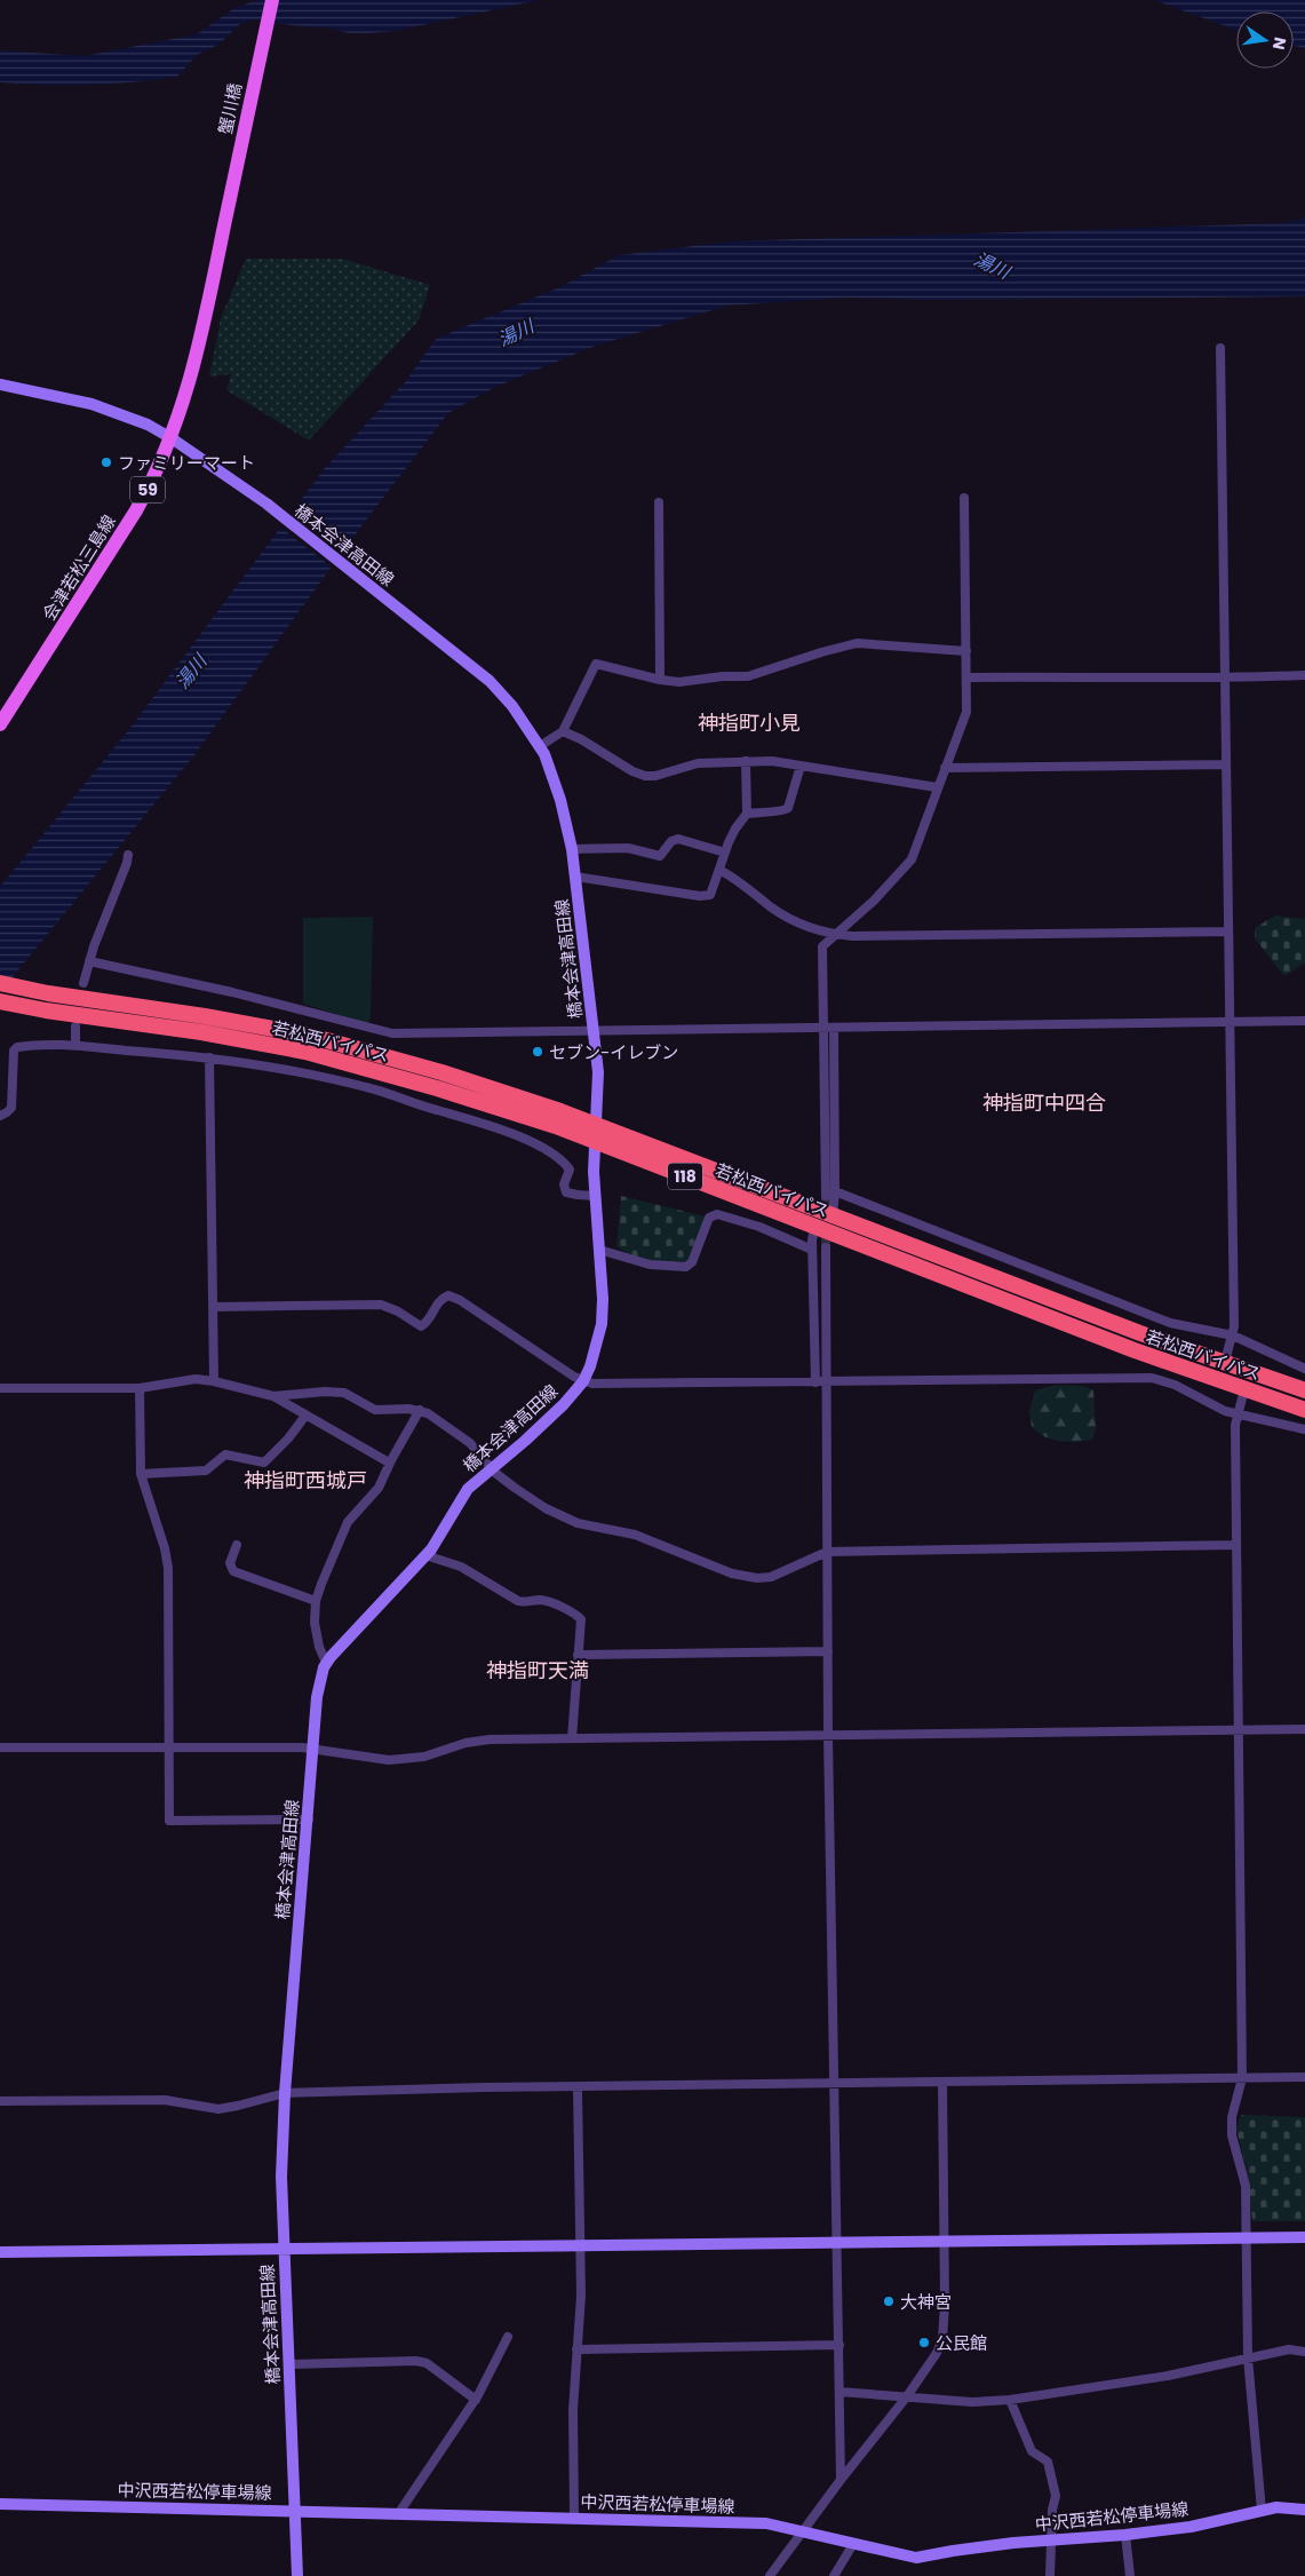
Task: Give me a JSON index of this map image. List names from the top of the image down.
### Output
{
  "streets": {
    "highway": ["若松西バイパス", "118"],
    "main road": [
      "蟹川橋",
      "59",
      "橋本会津高田線",
      "会津若松三島線",
      "中沢西若松停車場線"
    ]
  },
  "crossings": [
    ["蟹川橋", "会津若松三島線"],
    ["橋本会津高田線", "会津若松三島線"],
    ["橋本会津高田線", "若松西バイパス"],
    ["橋本会津高田線", "中沢西若松停車場線"]
  ],
  "districts": [
    "神指町小見",
    "神指町中四合",
    "神指町西城戸",
    "神指町天満"
  ],
  "water": ["湯川"],
  "places": [
    "ファミリーマート",
    "セブン-イレブン",
    "大神宮",
    "公民館"
  ],
  "north": "right"
}
